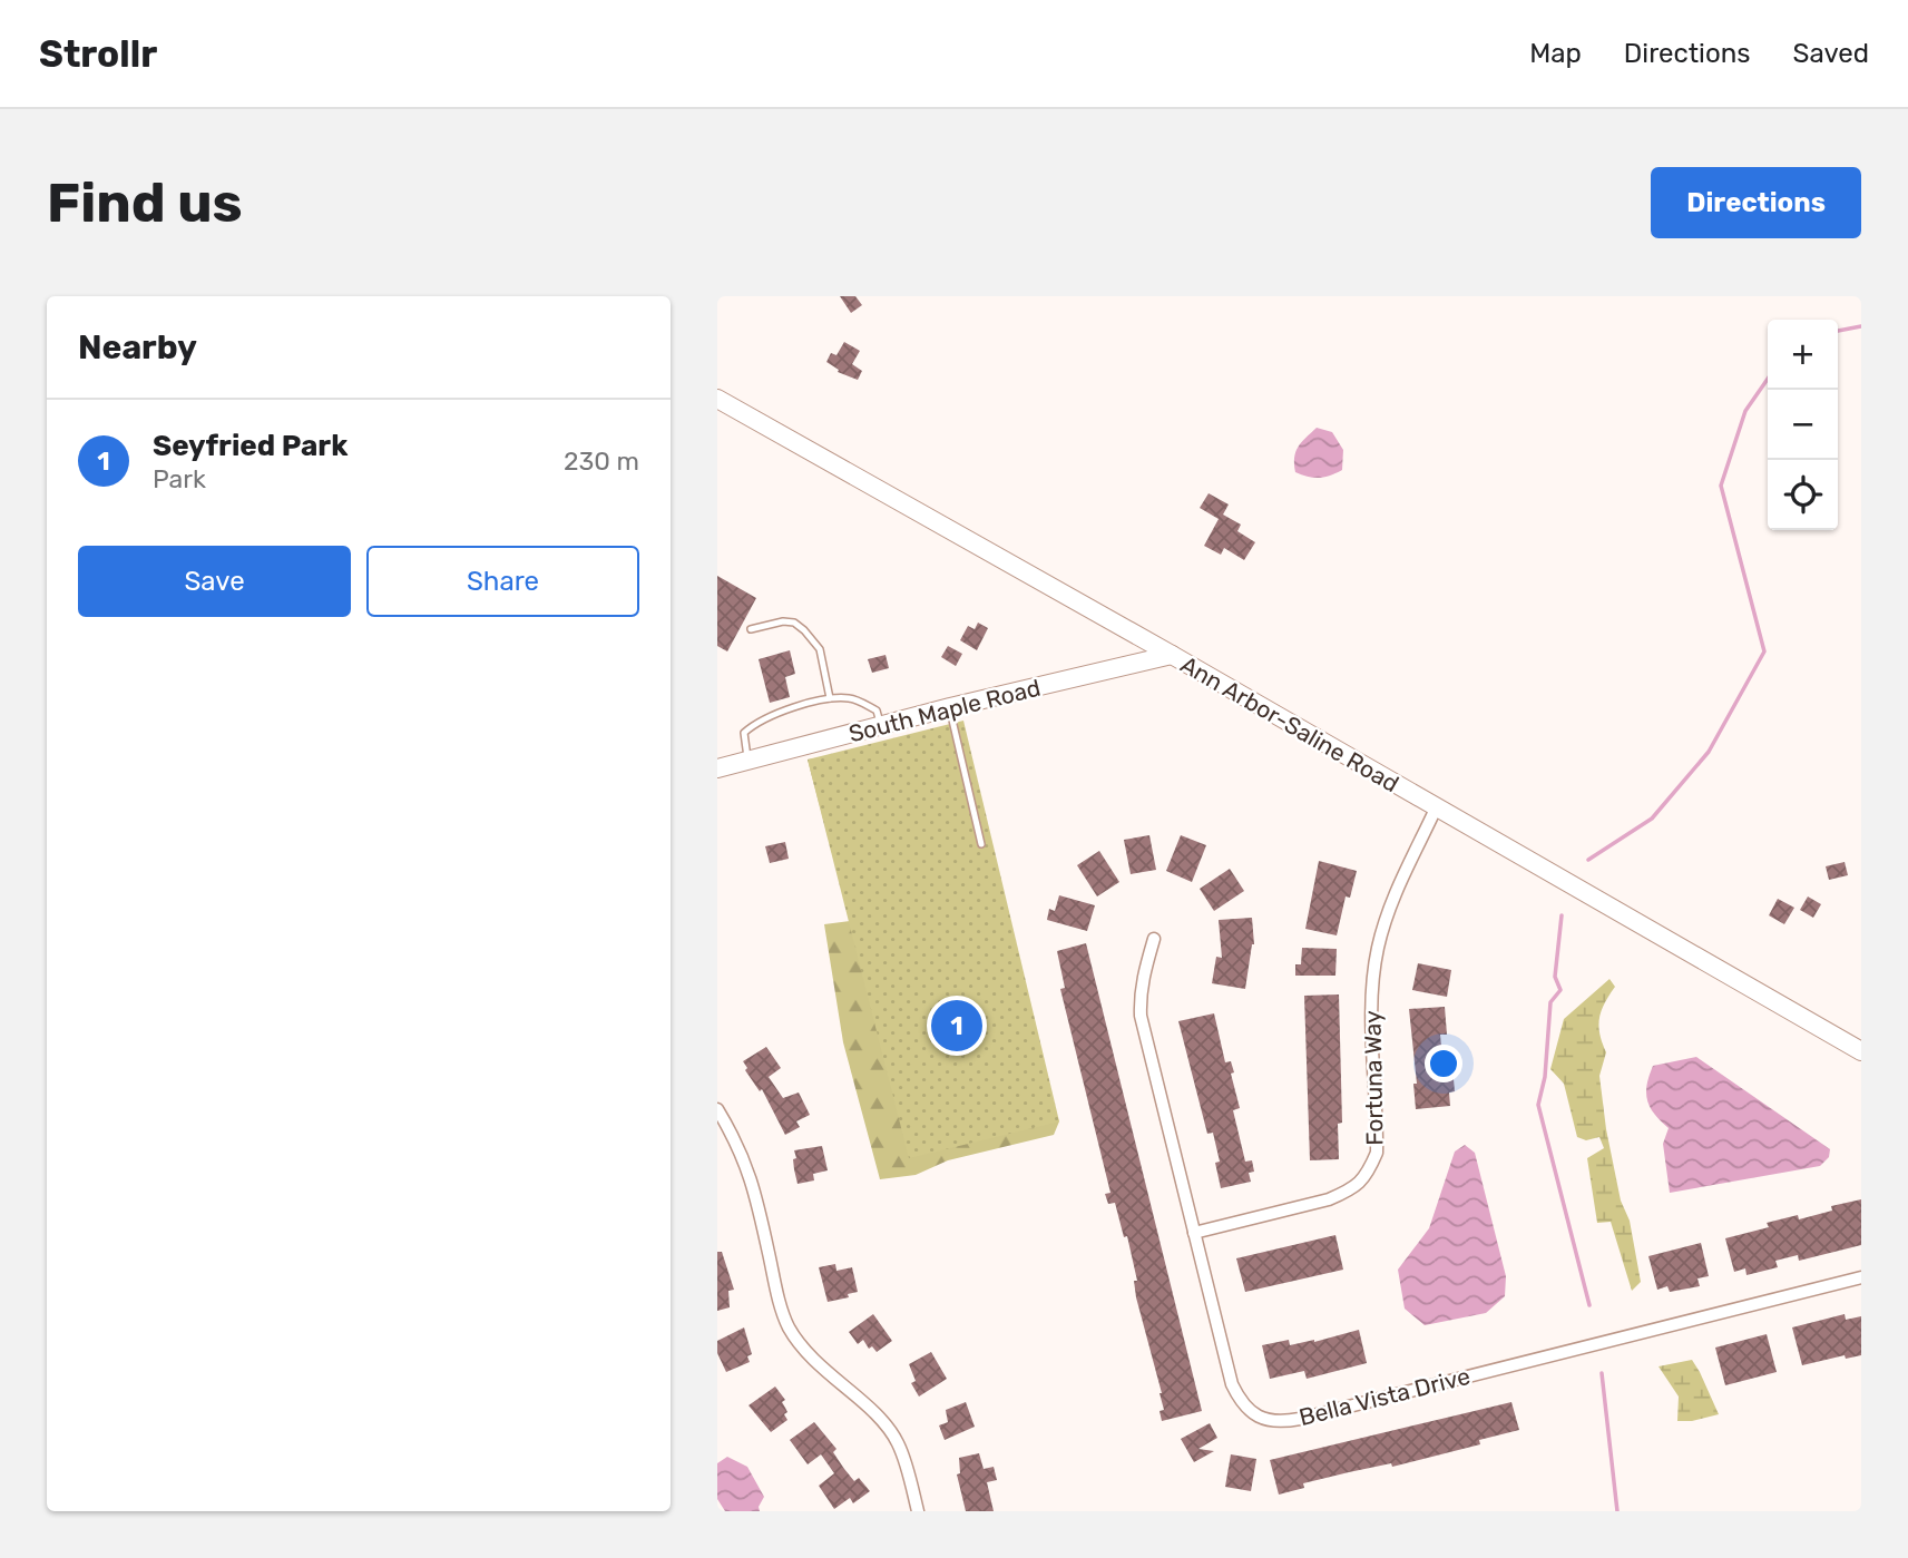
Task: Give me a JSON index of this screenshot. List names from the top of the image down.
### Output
{
  "streets": {
    "main road": ["South Maple Road", "Ann Arbor-Saline Road"],
    "street": ["Fortuna Way", "Bella Vista Drive"]
  },
  "crossings": [
    ["South Maple Road", "Ann Arbor-Saline Road"],
    ["Ann Arbor-Saline Road", "Fortuna Way"],
    ["Fortuna Way", "Bella Vista Drive"]
  ],
  "page": {
    "header": "Strollr",
    "nav": ["Map", "Directions", "Saved"],
    "buttons": [
      "Directions",
      ["Save", "Share"]
    ],
    "title": "Find us",
    "heading": "Nearby",
    "map_buttons": ["+", "−"],
    "list": [
      {
        "mark": "1",
        "name": "Seyfried Park",
        "note": "Park",
        "value": "230 m"
      }
    ],
    "pins": "1"
  }
}
